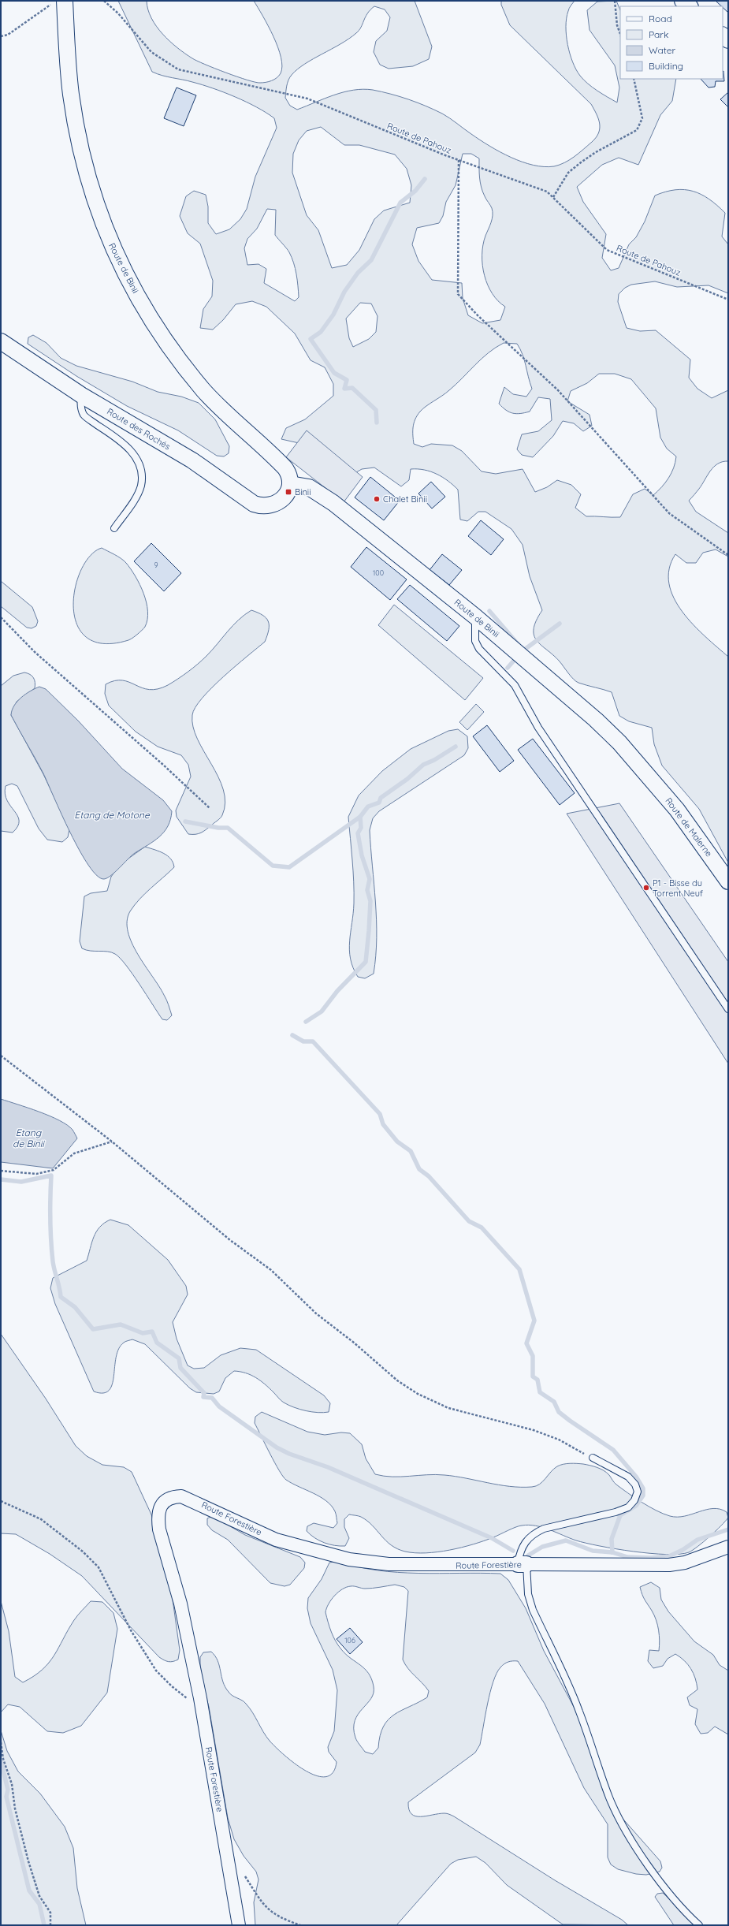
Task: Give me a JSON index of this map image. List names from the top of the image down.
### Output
{
  "streets": {
    "street": [
      "Route de Binii",
      "Route des Rochés",
      "Route de Malerne",
      "Route Forestière"
    ],
    "path": ["Route de Pahouz"]
  },
  "crossings": [
    ["Route de Binii", "Route des Rochés"],
    ["Route de Binii", "Route de Malerne"]
  ],
  "water": ["Etang de Motone", "Etang de Binii"],
  "places": {
    "transit": ["Binii"],
    "other": ["Chalet Binii", "P1 - Bisse du Torrent Neuf"]
  },
  "house_numbers": ["9", "100", "106"],
  "legend": [
    "Road",
    "Park",
    "Water",
    "Building"
  ]
}
